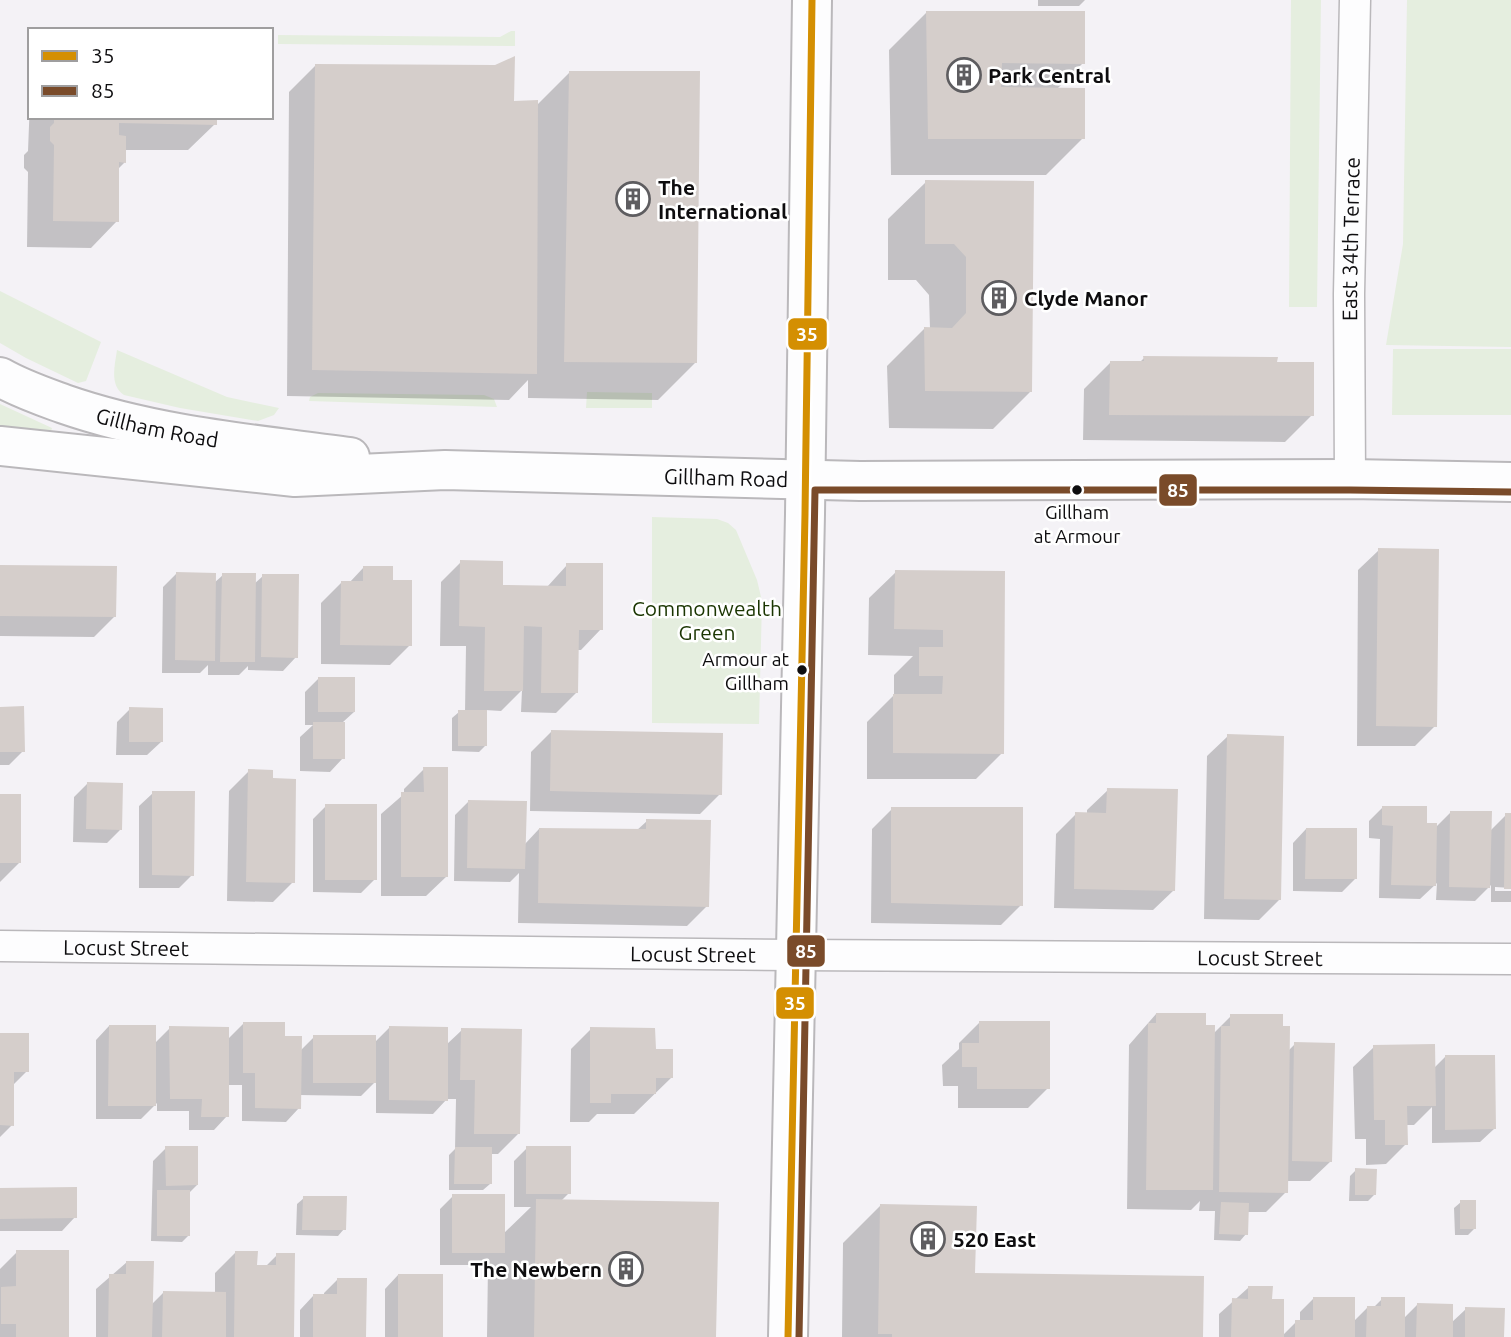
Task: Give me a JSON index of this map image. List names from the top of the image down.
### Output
{
  "streets": {
    "main road": ["Gillham Road"],
    "street": ["East 34th Terrace", "Locust Street"]
  },
  "crossings": [
    ["East 34th Terrace", "Gillham Road"]
  ],
  "parks": ["Commonwealth Green"],
  "places": {
    "building": [
      "Park Central",
      "The International",
      "Clyde Manor",
      "520 East",
      "The Newbern"
    ],
    "other": ["Gillham at Armour", "Armour at Gillham"]
  },
  "lines": ["transit line 35", "transit line 85"],
  "legend": ["35", "85"]
}
